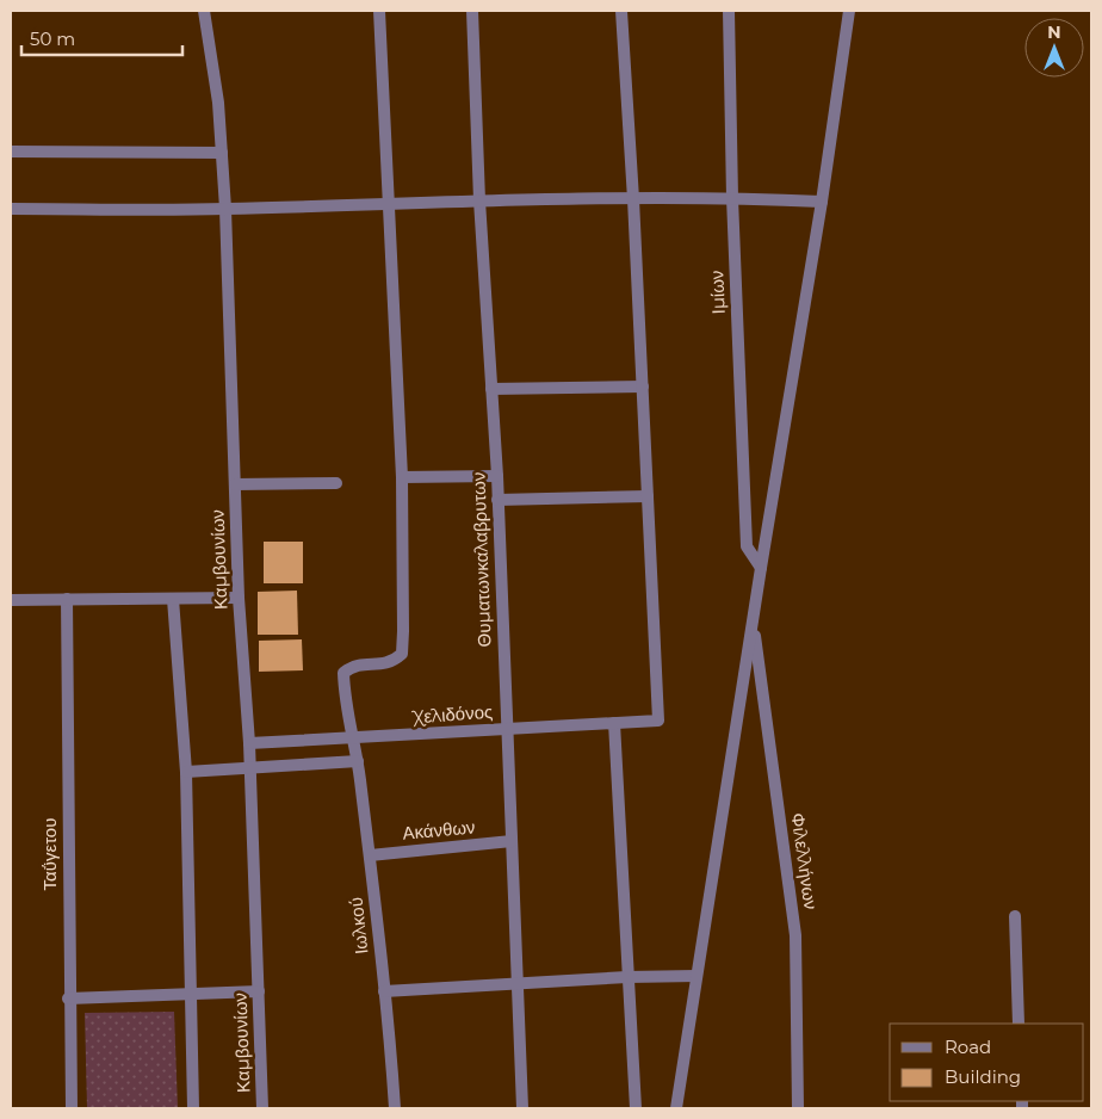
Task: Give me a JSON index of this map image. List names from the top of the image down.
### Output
{
  "streets": {
    "street": [
      "Ιμίων",
      "Καμβουνίων",
      "Θυματωνκαλαβρυτων",
      "Χελιδόνος",
      "Ακάνθων",
      "Ταΰγετου",
      "Φιλελλήνων",
      "Ιωλκού"
    ]
  },
  "crossings": [
    ["Καμβουνίων", "Χελιδόνος"],
    ["Θυματωνκαλαβρυτων", "Χελιδόνος"],
    ["Θυματωνκαλαβρυτων", "Ακάνθων"],
    ["Χελιδόνος", "Ιωλκού"],
    ["Ακάνθων", "Ιωλκού"]
  ],
  "legend": ["Road", "Building"],
  "scale_bar": "50 m",
  "north": "top"
}
